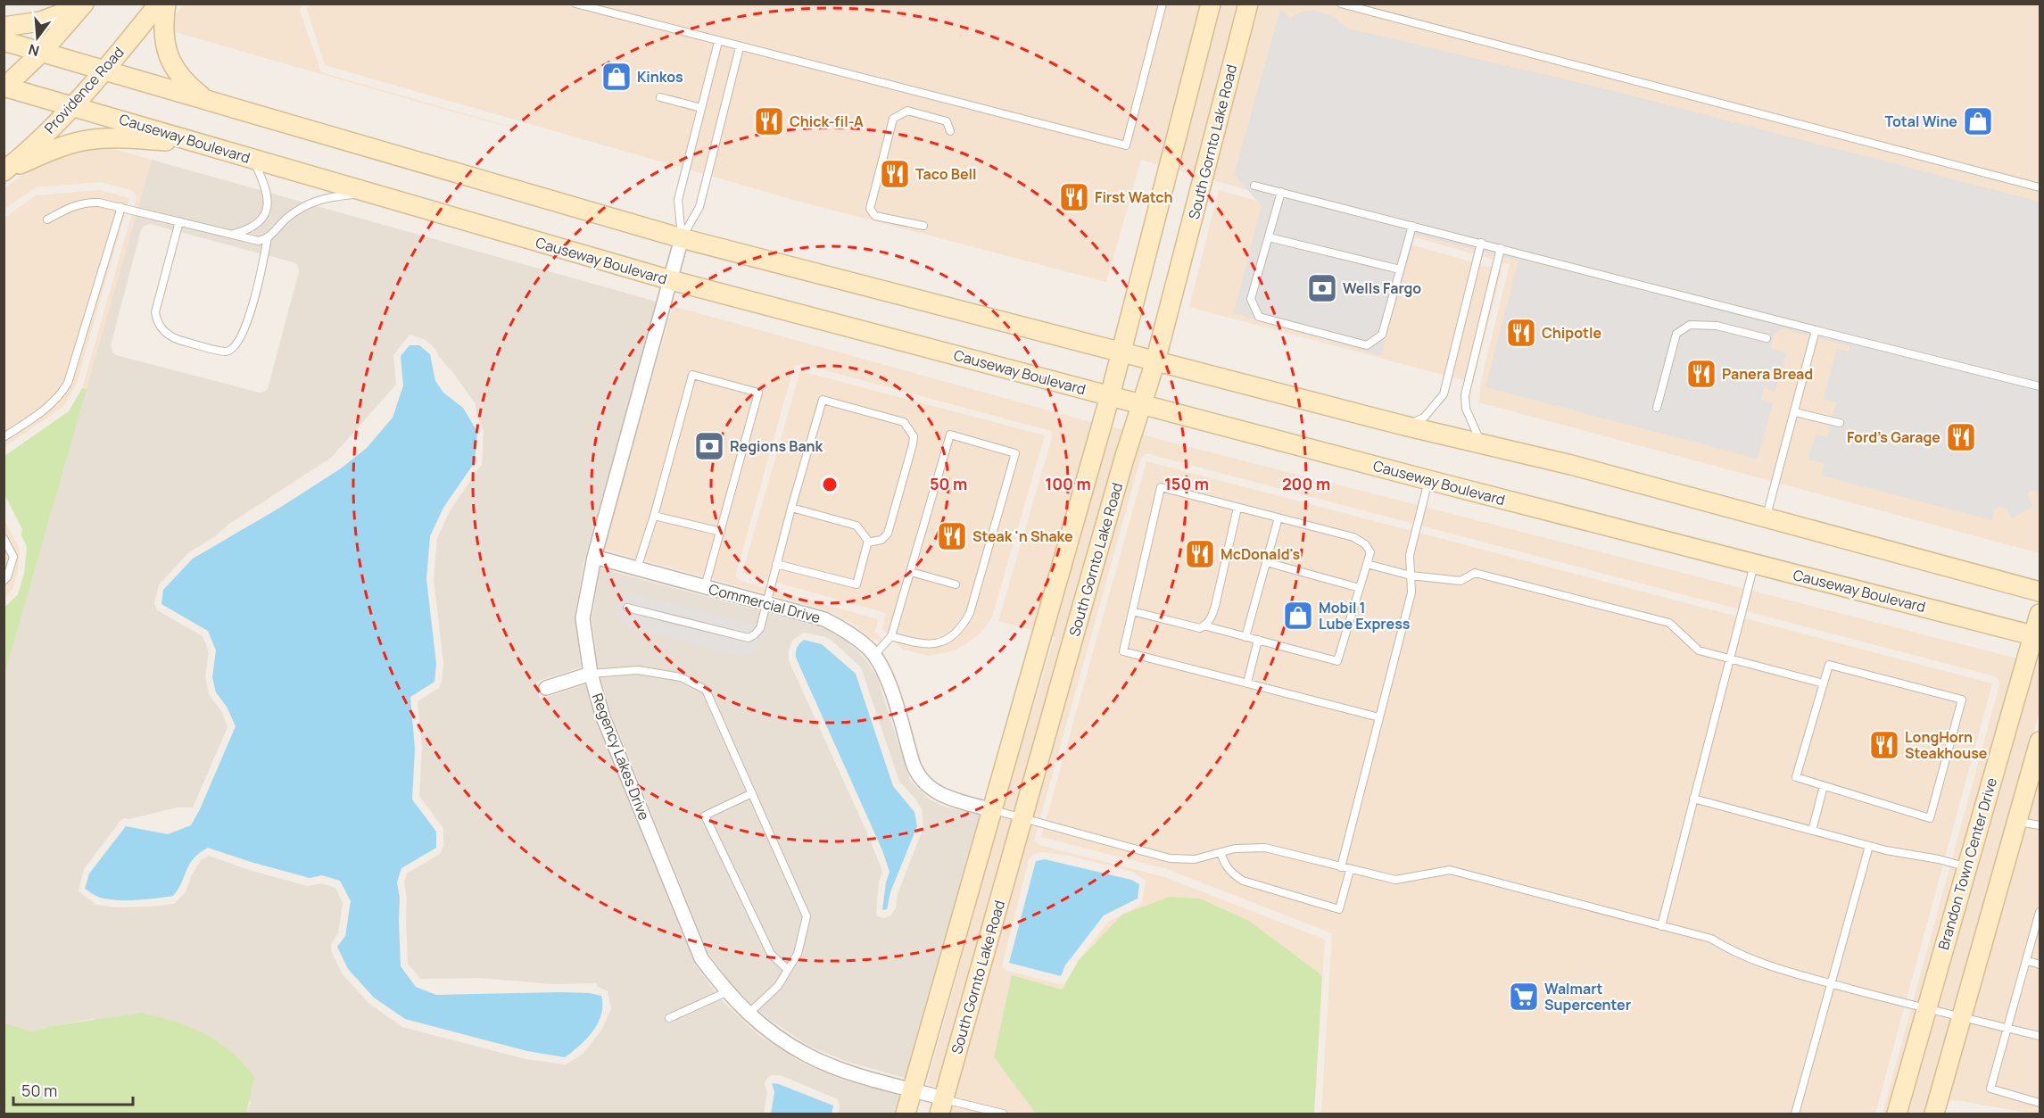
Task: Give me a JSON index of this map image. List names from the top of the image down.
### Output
{
  "streets": {
    "main road": [
      "Providence Road",
      "Causeway Boulevard",
      "South Gornto Lake Road",
      "Brandon Town Center Drive"
    ],
    "street": ["Commercial Drive", "Regency Lakes Drive"]
  },
  "crossings": [
    ["Providence Road", "Causeway Boulevard"],
    ["Causeway Boulevard", "South Gornto Lake Road"],
    ["Causeway Boulevard", "Regency Lakes Drive"],
    ["Causeway Boulevard", "Brandon Town Center Drive"],
    ["South Gornto Lake Road", "Commercial Drive"],
    ["South Gornto Lake Road", "Regency Lakes Drive"],
    ["Commercial Drive", "Regency Lakes Drive"]
  ],
  "places": {
    "shop": ["Kinkos", "Total Wine", "Mobil 1 Lube Express"],
    "restaurant": [
      "Chick-fil-A",
      "Taco Bell",
      "First Watch",
      "Chipotle",
      "Panera Bread",
      "Ford's Garage",
      "Steak 'n Shake",
      "McDonald's",
      "LongHorn Steakhouse"
    ],
    "bank": ["Wells Fargo", "Regions Bank"],
    "supermarket": ["Walmart Supercenter"]
  },
  "scale_bar": "50 m",
  "north": "bottom",
  "rings": [
    "50 m",
    "100 m",
    "150 m",
    "200 m"
  ]
}
